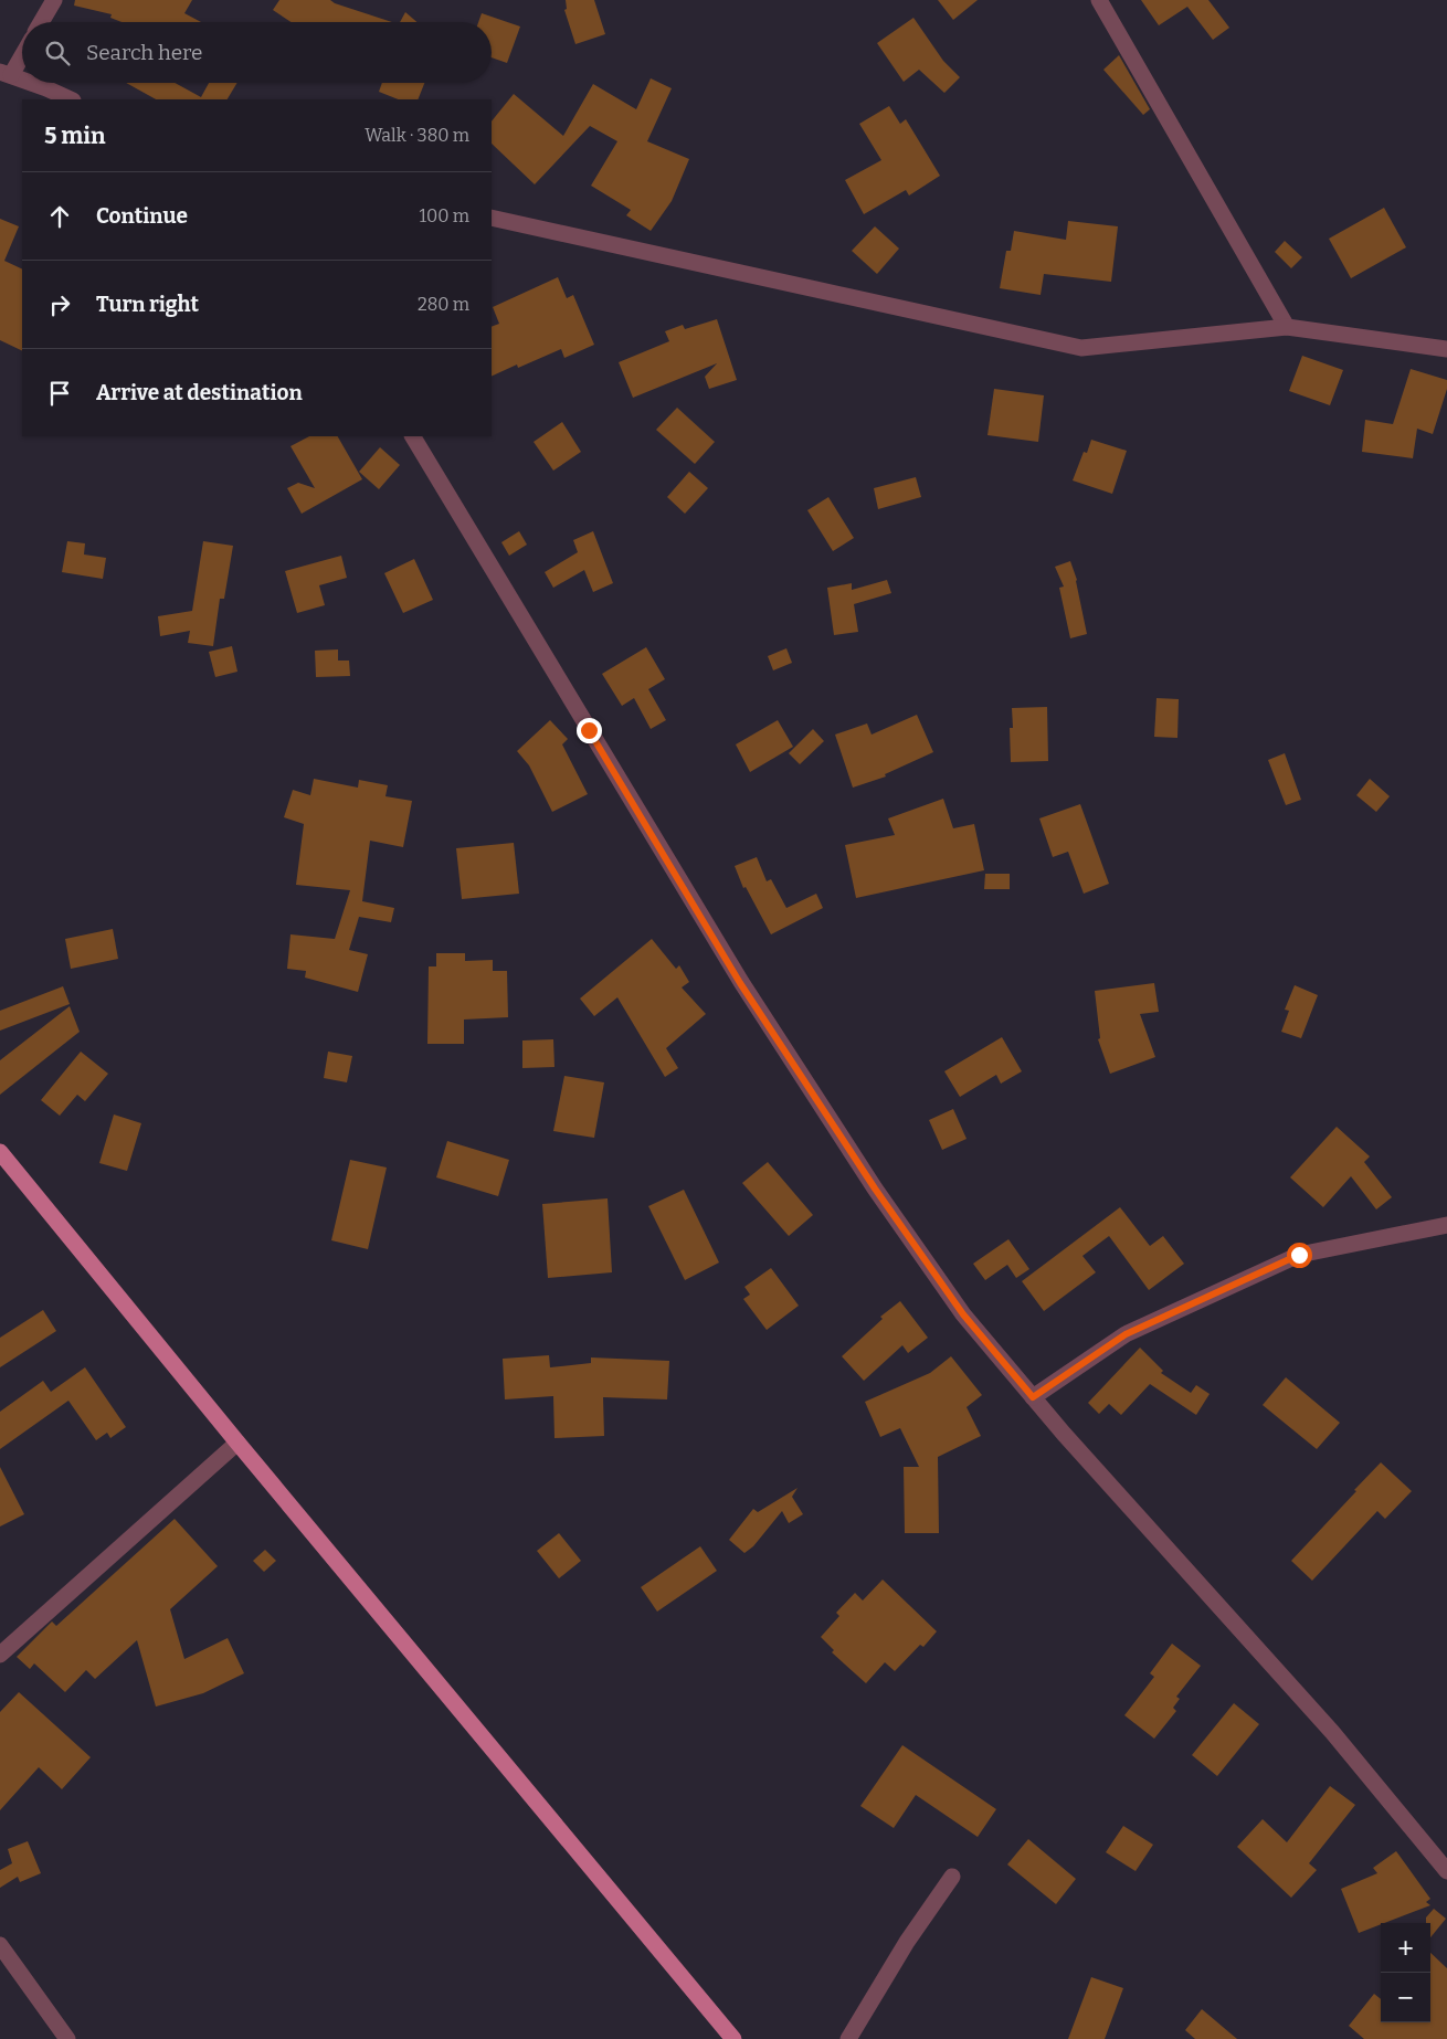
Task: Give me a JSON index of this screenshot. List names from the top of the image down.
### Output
{
  "page": {
    "search": "Search here",
    "heading": ["5 min", "Walk · 380 m"],
    "list": [
      ["Continue", "100 m"],
      ["Turn right", "280 m"],
      "Arrive at destination"
    ],
    "map_buttons": ["+", "−"]
  }
}
